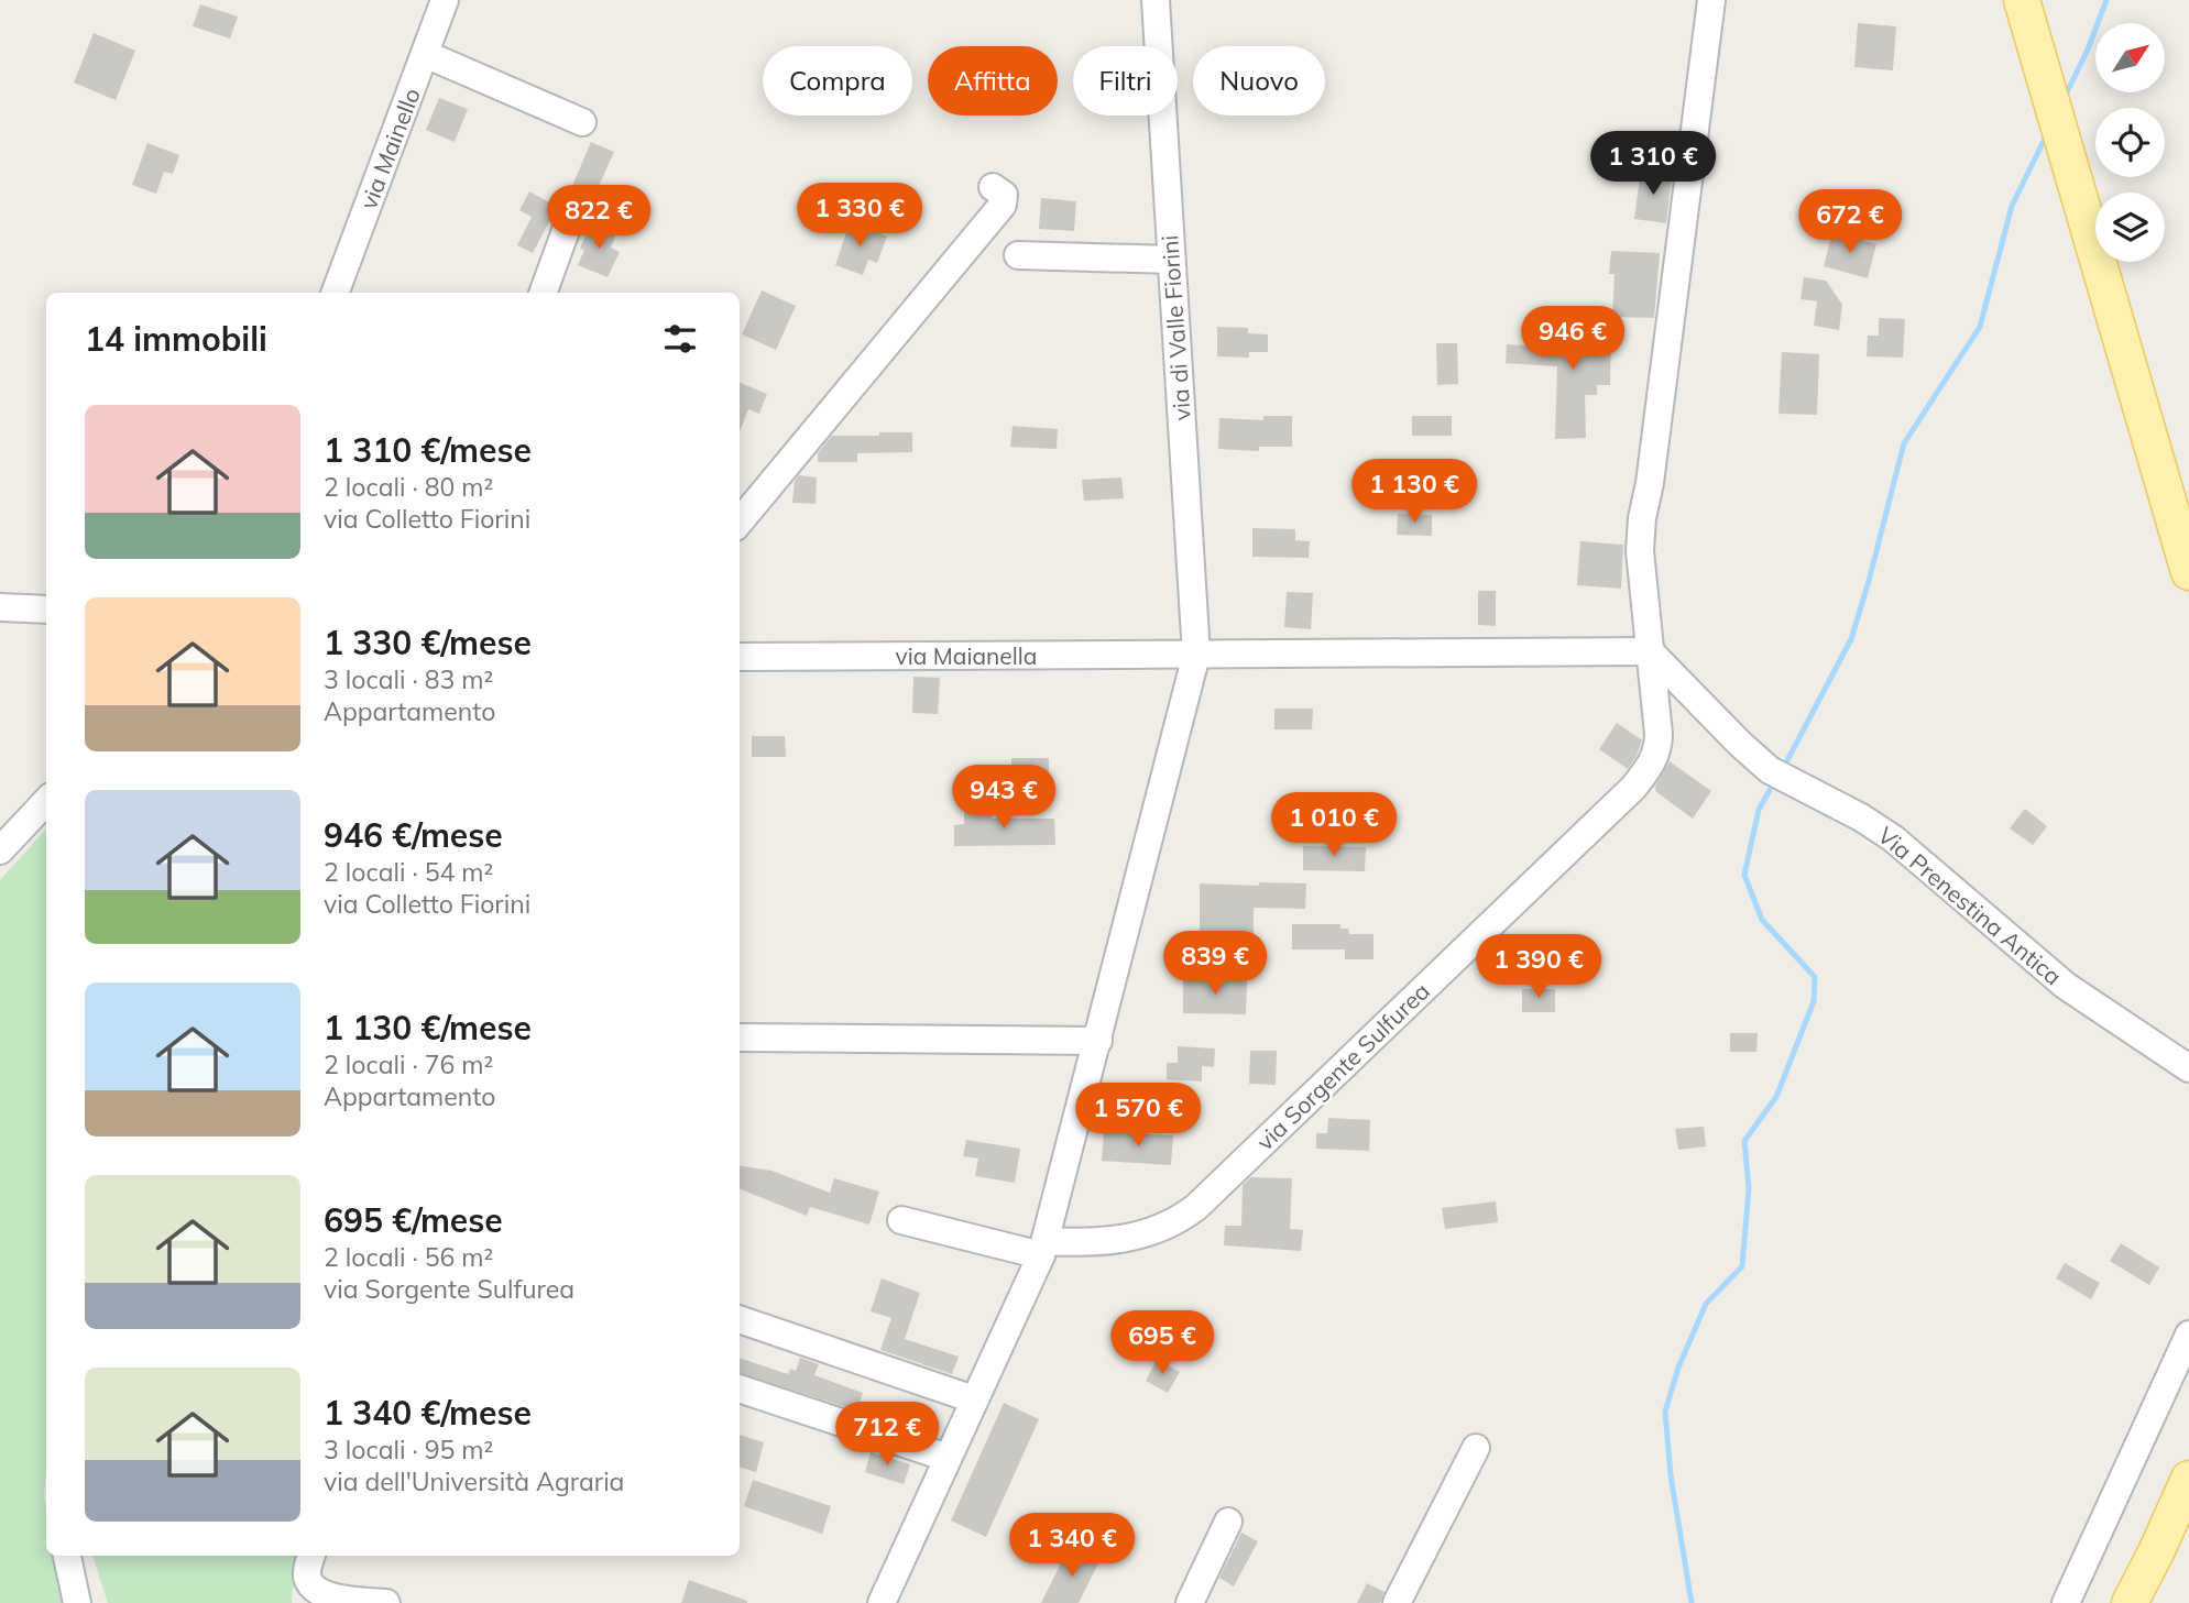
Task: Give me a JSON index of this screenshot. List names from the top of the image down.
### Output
{
  "streets": {
    "street": [
      "via Mainello",
      "via di Valle Fiorini",
      "via Maianella",
      "Via Prenestina Antica",
      "via Sorgente Sulfurea"
    ]
  },
  "crossings": [
    ["via di Valle Fiorini", "via Maianella"],
    ["via di Valle Fiorini", "via Sorgente Sulfurea"],
    ["via Maianella", "Via Prenestina Antica"],
    ["via Maianella", "via Sorgente Sulfurea"],
    ["Via Prenestina Antica", "via Sorgente Sulfurea"]
  ],
  "north": "top right",
  "page": {
    "chip": [
      "Compra",
      "Affitta",
      "Filtri",
      "Nuovo"
    ],
    "price": [
      "1 310 €",
      "1 330 €",
      "822 €",
      "672 €",
      "946 €",
      "1 130 €",
      "943 €",
      "1 010 €",
      "839 €",
      "1 390 €",
      "1 570 €",
      "695 €",
      "712 €",
      "1 340 €"
    ],
    "heading": "14 immobili",
    "list": [
      {
        "name": "1 310 €/mese",
        "note": "2 locali · 80 m² · via Colletto Fiorini"
      },
      {
        "name": "1 330 €/mese",
        "note": "3 locali · 83 m² · Appartamento"
      },
      {
        "name": "946 €/mese",
        "note": "2 locali · 54 m² · via Colletto Fiorini"
      },
      {
        "name": "1 130 €/mese",
        "note": "2 locali · 76 m² · Appartamento"
      },
      {
        "name": "695 €/mese",
        "note": "2 locali · 56 m² · via Sorgente Sulfurea"
      },
      {
        "name": "1 340 €/mese",
        "note": "3 locali · 95 m² · via dell'Università Agraria"
      }
    ]
  }
}
